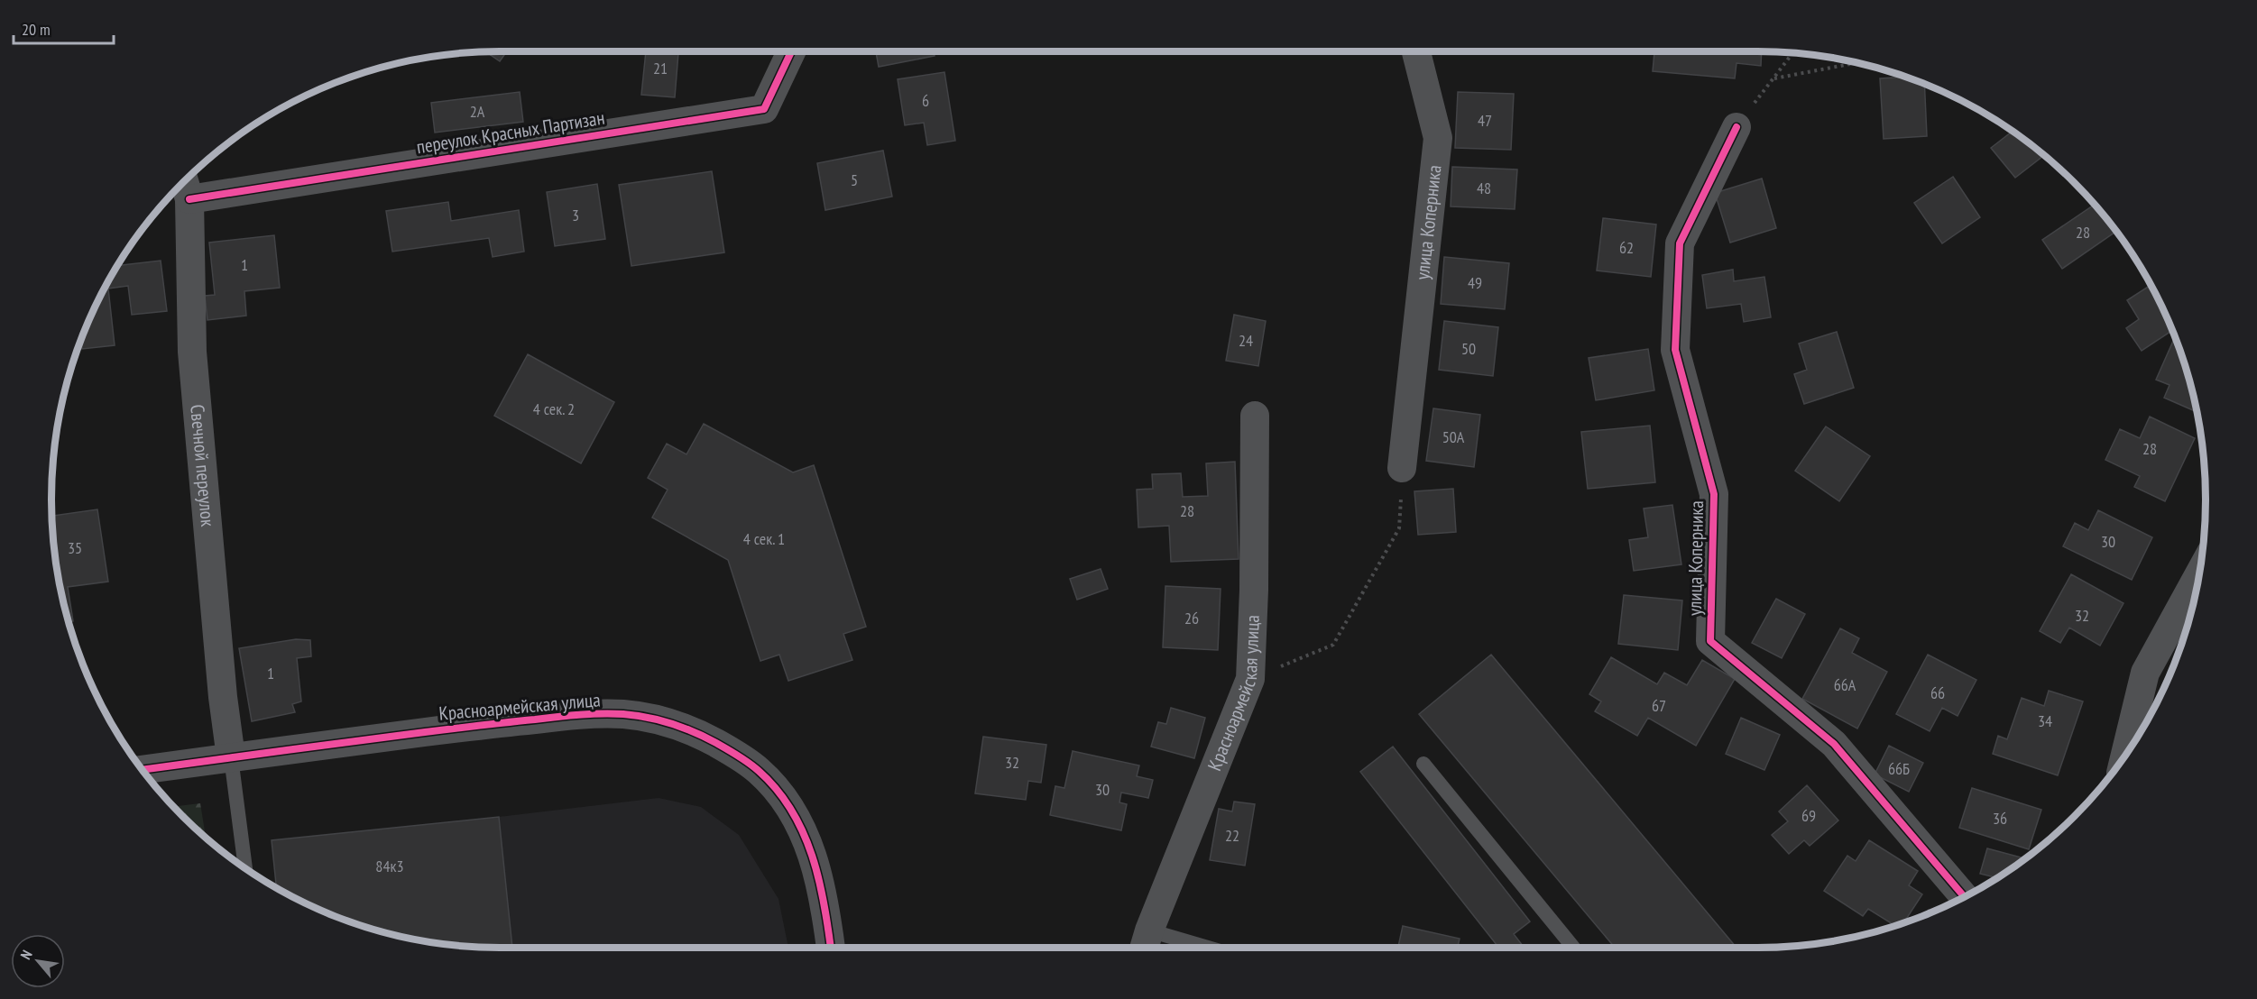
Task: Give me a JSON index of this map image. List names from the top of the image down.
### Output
{
  "streets": {
    "street": [
      "переулок Красных Партизан",
      "улица Коперника",
      "Свечной переулок",
      "Красноармейская улица"
    ]
  },
  "crossings": [
    ["переулок Красных Партизан", "Свечной переулок"],
    ["Свечной переулок", "Красноармейская улица"]
  ],
  "house_numbers": [
    "21",
    "6",
    "2А",
    "47",
    "5",
    "48",
    "3",
    "28",
    "62",
    "1",
    "49",
    "24",
    "50",
    "4 сек. 2",
    "50А",
    "28",
    "28",
    "4 сек. 1",
    "30",
    "35",
    "32",
    "26",
    "1",
    "66А",
    "66",
    "67",
    "34",
    "32",
    "66Б",
    "30",
    "69",
    "36",
    "22",
    "84к3"
  ],
  "scale_bar": "20 m",
  "north": "top left"
}
